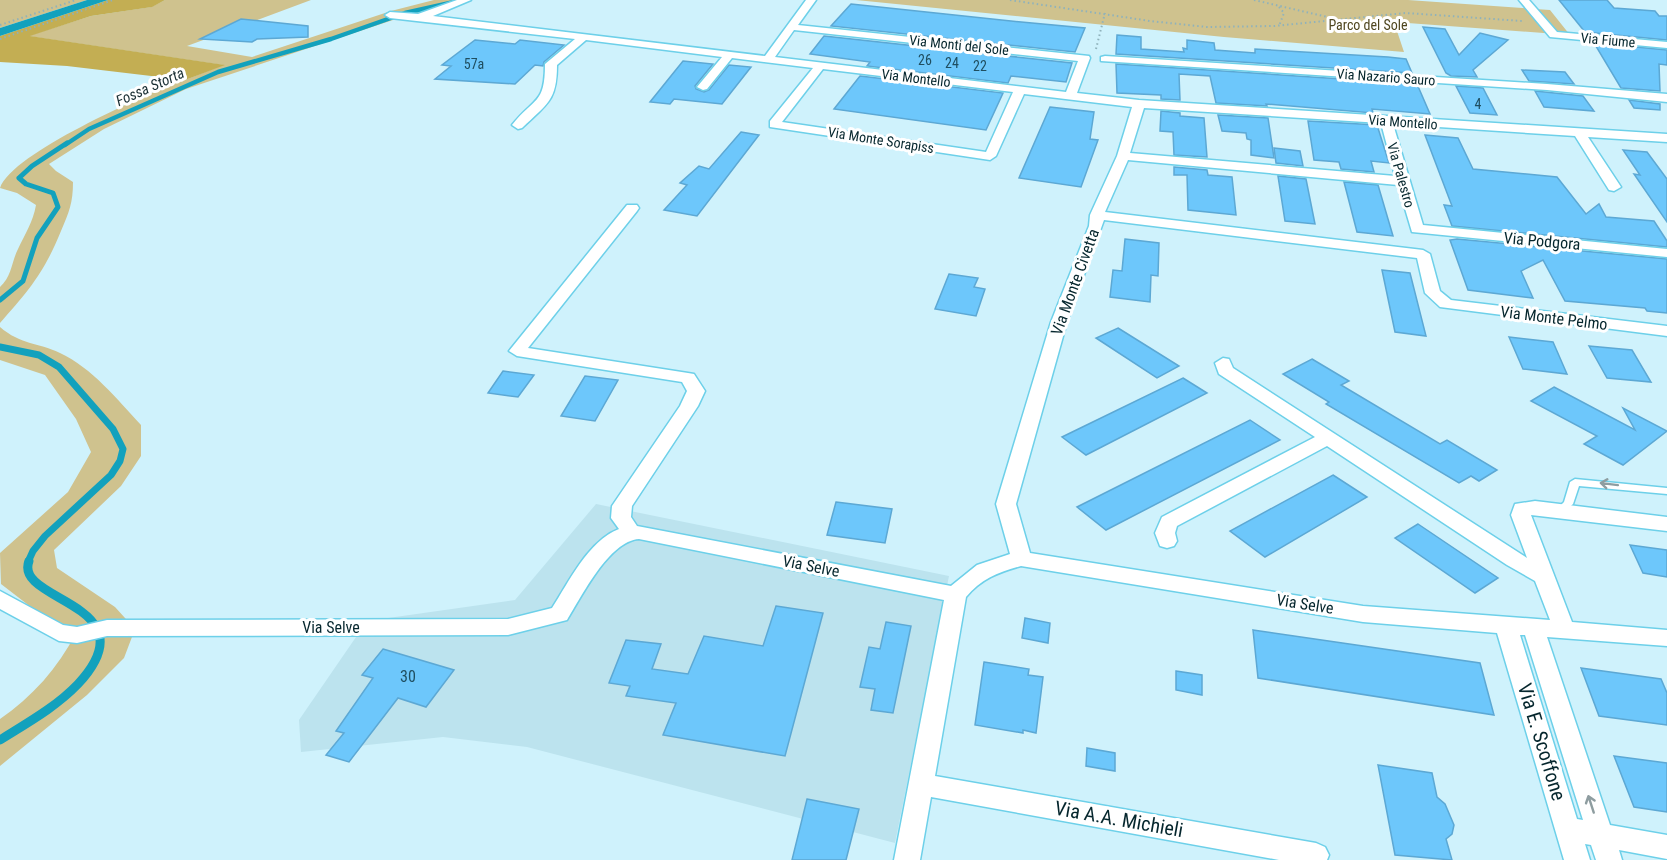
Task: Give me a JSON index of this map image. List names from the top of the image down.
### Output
{
  "streets": {
    "street": [
      "Via Fiume",
      "Via Monti del Sole",
      "Via Nazario Sauro",
      "Via Montello",
      "Via Monte Sorapiss",
      "Via Palestro",
      "Via Podgora",
      "Via Monte Civetta",
      "Via Monte Pelmo",
      "Via Selve",
      "Via E. Scoffone",
      "Via A.A. Michieli"
    ]
  },
  "crossings": [
    ["Via Monti del Sole", "Via Montello"],
    ["Via Montello", "Via Monte Sorapiss"],
    ["Via Montello", "Via Palestro"],
    ["Via Palestro", "Via Podgora"],
    ["Via Monte Civetta", "Via Monte Pelmo"],
    ["Via Monte Civetta", "Via Selve"],
    ["Via Selve", "Via E. Scoffone"]
  ],
  "water": ["Fossa Storta"],
  "parks": ["Parco del Sole"],
  "house_numbers": [
    "26",
    "24",
    "57a",
    "22",
    "4",
    "30"
  ]
}
